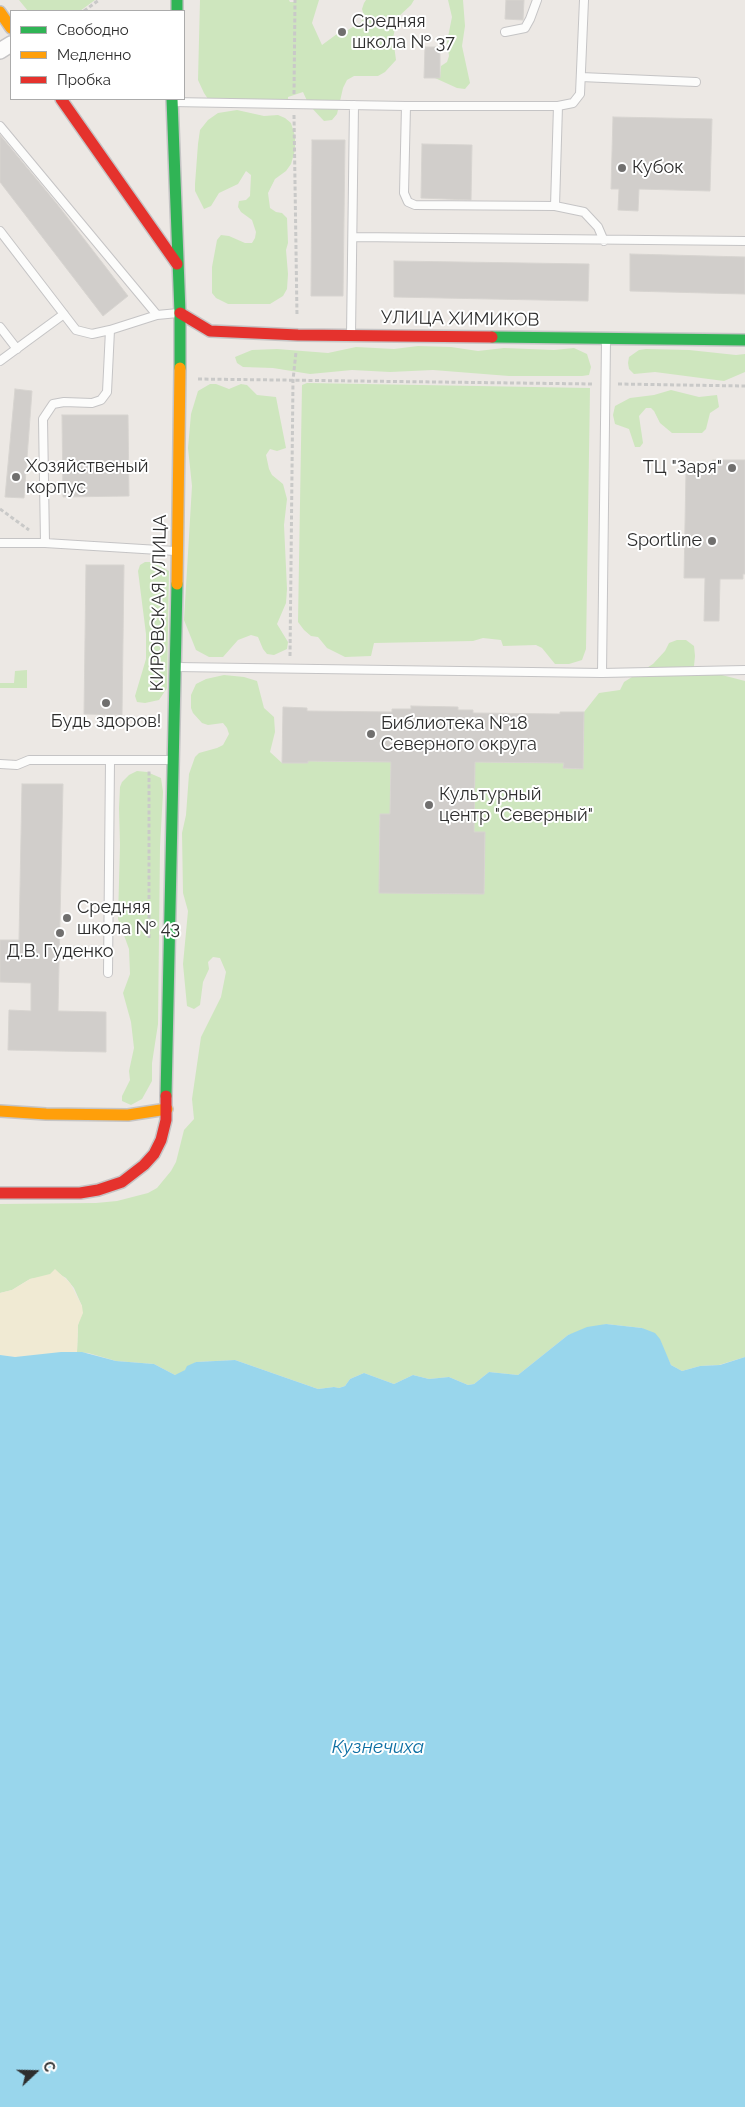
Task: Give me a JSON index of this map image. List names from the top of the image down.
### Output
{
  "streets": {
    "street": ["УЛИЦА ХИМИКОВ", "КИРОВСКАЯ УЛИЦА"]
  },
  "crossings": [
    ["УЛИЦА ХИМИКОВ", "КИРОВСКАЯ УЛИЦА"]
  ],
  "water": ["Кузнечиха"],
  "places": [
    "Средняя школа № 37",
    "Кубок",
    "ТЦ \"Заря\"",
    "Хозяйственый корпус",
    "Sportline",
    "Будь здоров!",
    "Библиотека №18 Северного округа",
    "Культурный центр \"Северный\"",
    "Средняя школа № 43",
    "Д.В. Гуденко"
  ],
  "legend": ["Свободно", "Медленно", "Пробка"],
  "north": "right"
}
